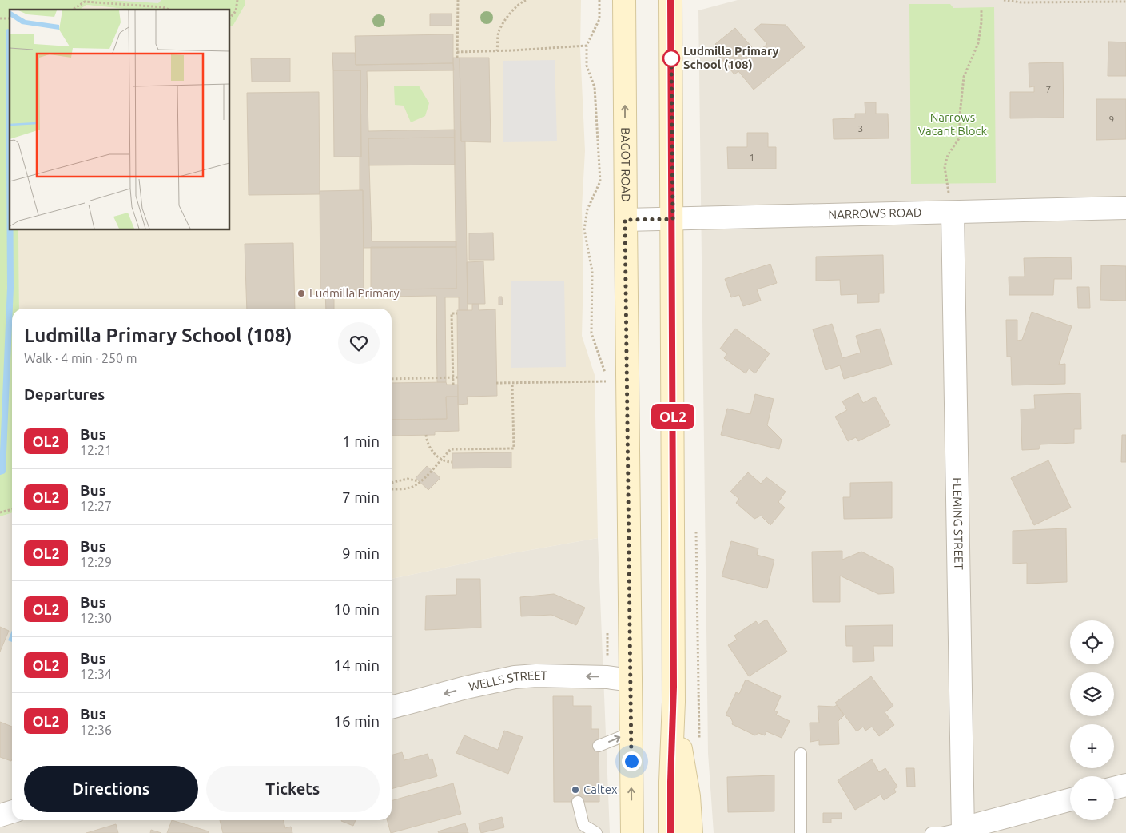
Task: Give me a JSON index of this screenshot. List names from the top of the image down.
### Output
{
  "streets": {
    "main road": ["BAGOT ROAD"],
    "street": ["NARROWS ROAD", "FLEMING STREET", "WELLS STREET"]
  },
  "crossings": [
    ["BAGOT ROAD", "NARROWS ROAD"],
    ["BAGOT ROAD", "WELLS STREET"],
    ["NARROWS ROAD", "FLEMING STREET"]
  ],
  "one_way": ["WELLS STREET"],
  "parks": ["Narrows Vacant Block"],
  "places": ["Ludmilla Primary School (108)", "Ludmilla Primary", "Caltex"],
  "lines": ["bus line OL2"],
  "house_numbers": [
    "7",
    "9",
    "3",
    "1"
  ],
  "page": {
    "on_map": "OL2",
    "heading": [
      ["Ludmilla Primary School (108)", "Walk · 4 min · 250 m"],
      "Departures"
    ],
    "list": [
      {
        "mark": "OL2",
        "name": "Bus",
        "note": "12:21",
        "value": "1 min"
      },
      {
        "mark": "OL2",
        "name": "Bus",
        "note": "12:27",
        "value": "7 min"
      },
      {
        "mark": "OL2",
        "name": "Bus",
        "note": "12:29",
        "value": "9 min"
      },
      {
        "mark": "OL2",
        "name": "Bus",
        "note": "12:30",
        "value": "10 min"
      },
      {
        "mark": "OL2",
        "name": "Bus",
        "note": "12:34",
        "value": "14 min"
      },
      {
        "mark": "OL2",
        "name": "Bus",
        "note": "12:36",
        "value": "16 min"
      }
    ],
    "map_buttons": ["+", "−"],
    "buttons": ["Directions", "Tickets"]
  }
}
